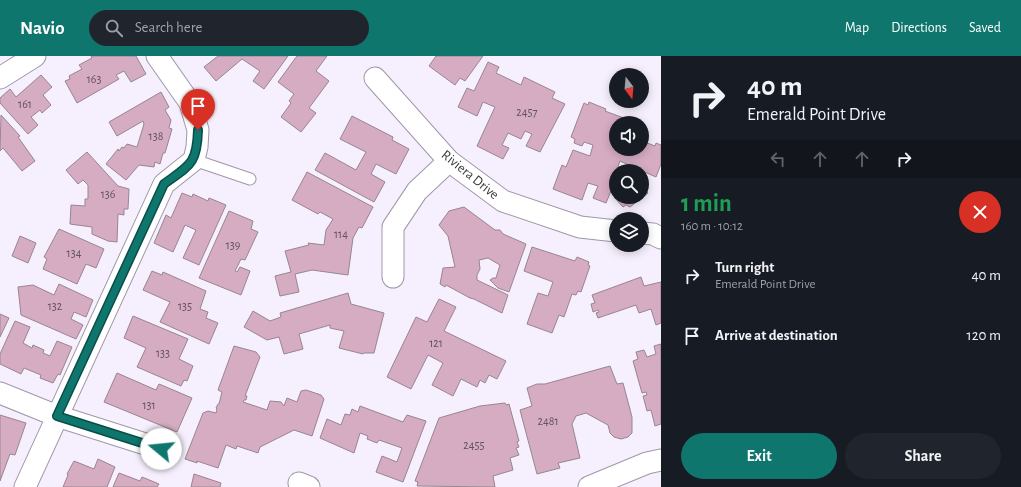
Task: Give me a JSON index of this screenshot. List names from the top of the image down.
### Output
{
  "streets": {
    "street": ["Riviera Drive"]
  },
  "house_numbers": [
    "163",
    "161",
    "2457",
    "138",
    "136",
    "114",
    "139",
    "134",
    "132",
    "135",
    "121",
    "133",
    "131",
    "2481",
    "2455"
  ],
  "north": "bottom",
  "page": {
    "header": "Navio",
    "search": "Search here",
    "nav": ["Map", "Directions", "Saved"],
    "turn": ["40 m", "Emerald Point Drive"],
    "heading": ["1 min", "160 m · 10:12"],
    "list": [
      {
        "name": "Turn right",
        "note": "Emerald Point Drive",
        "value": "40 m"
      },
      {
        "name": "Arrive at destination",
        "value": "120 m"
      }
    ],
    "buttons": ["Exit", "Share"]
  }
}
